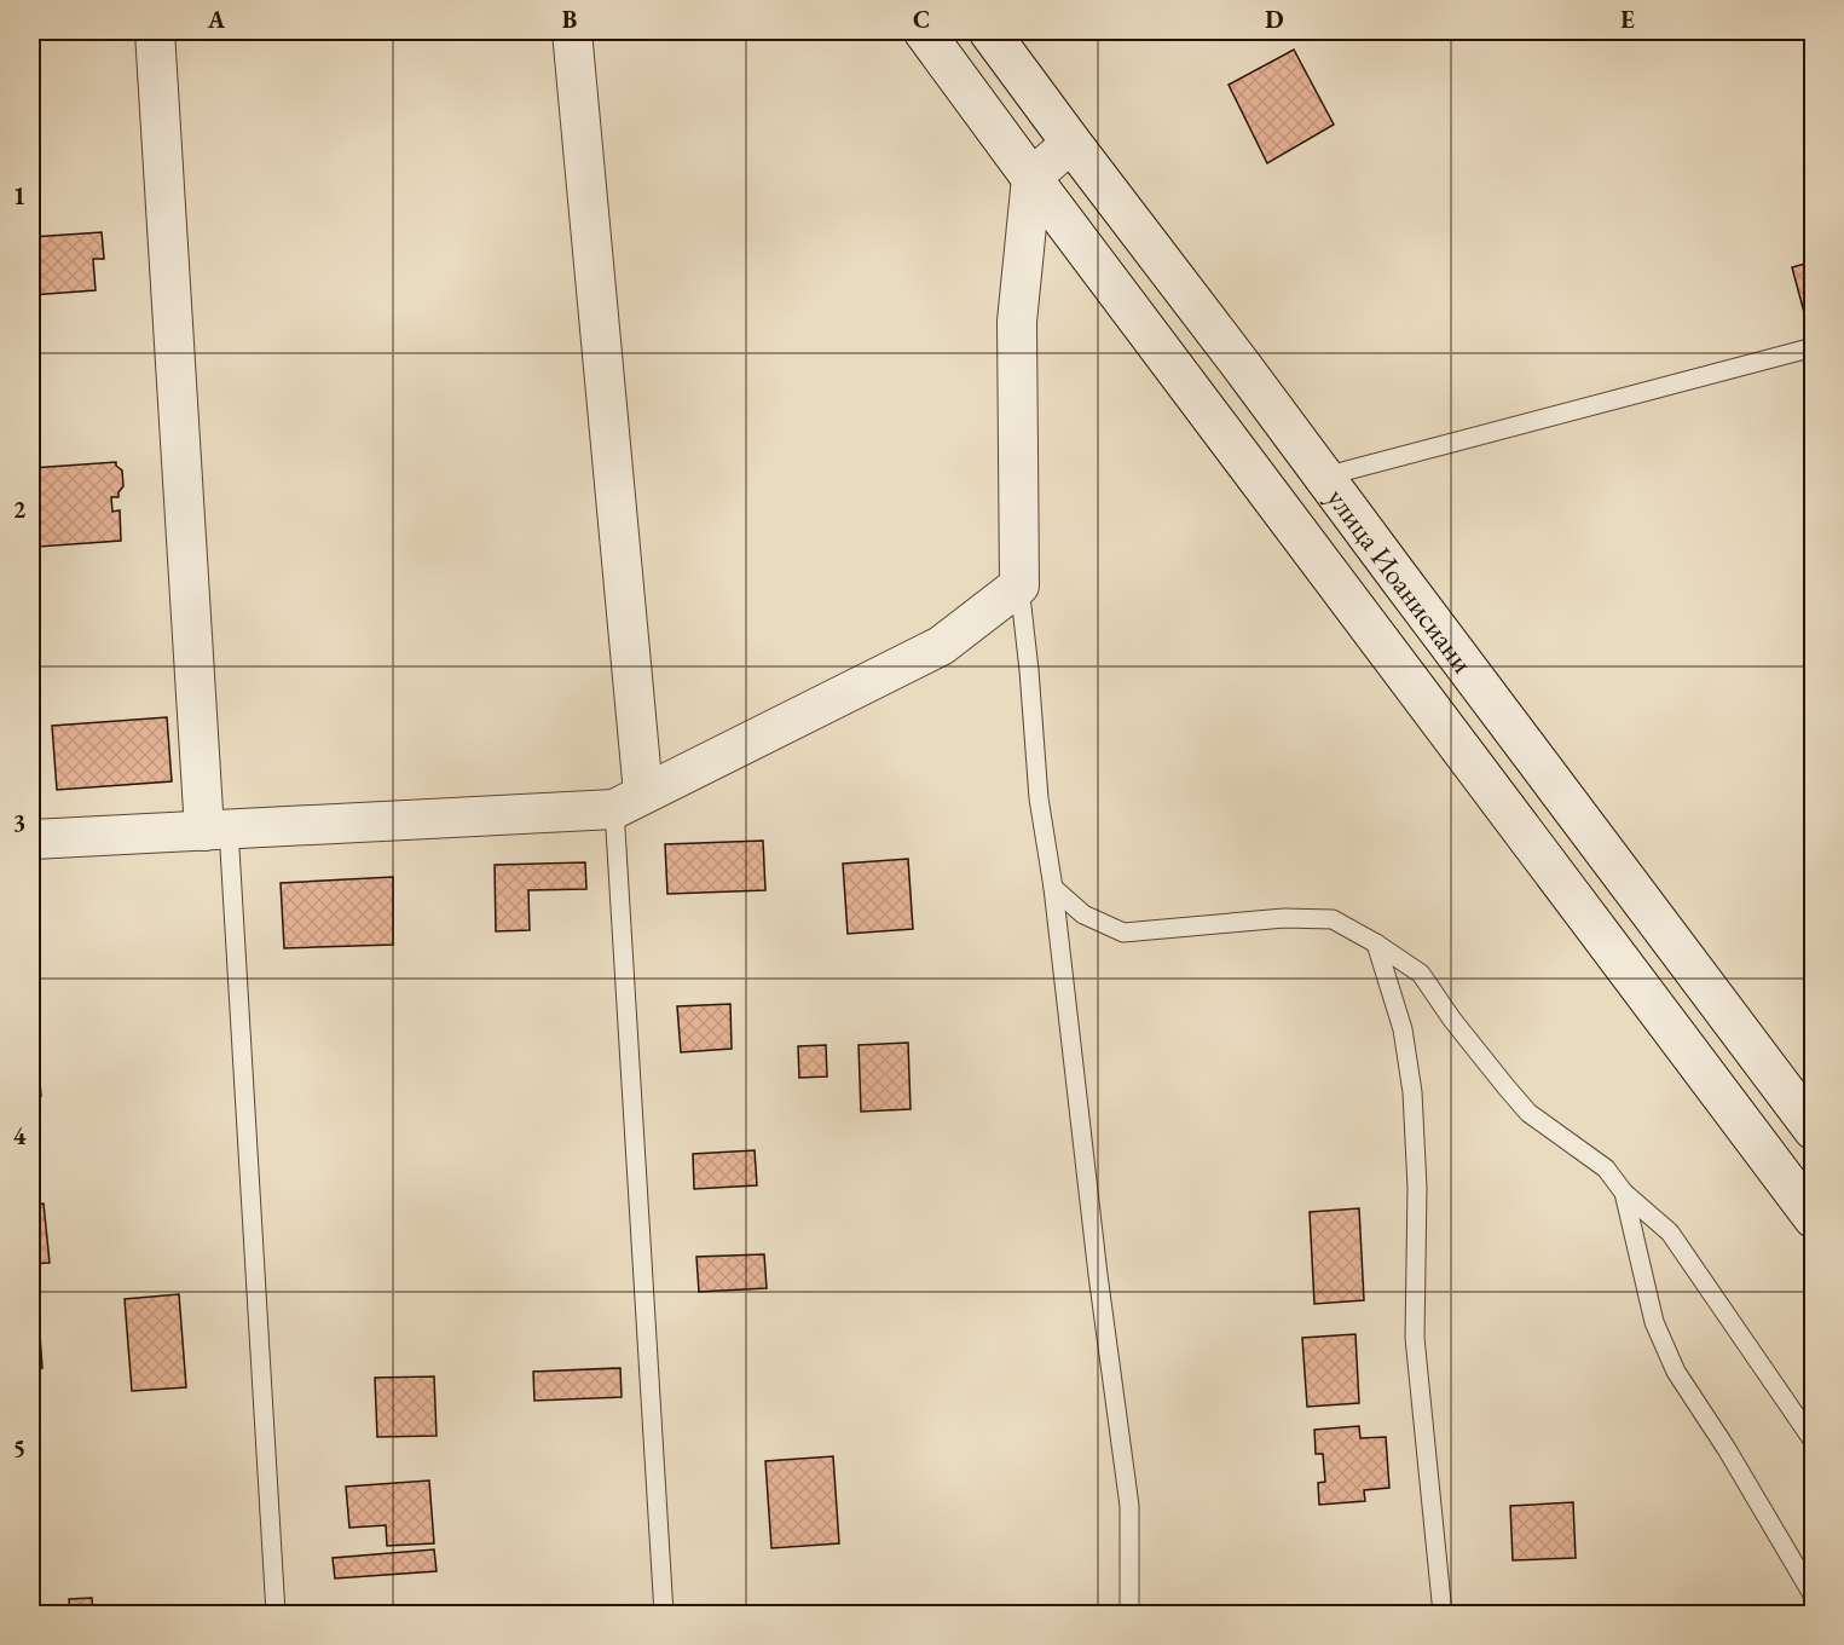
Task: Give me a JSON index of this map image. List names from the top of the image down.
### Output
{
  "streets": {
    "main road": ["улица Иоанисиани"]
  },
  "grid": {
    "columns": [
      "A",
      "B",
      "C",
      "D",
      "E"
    ],
    "rows": [
      "1",
      "2",
      "3",
      "4",
      "5"
    ]
  }
}
